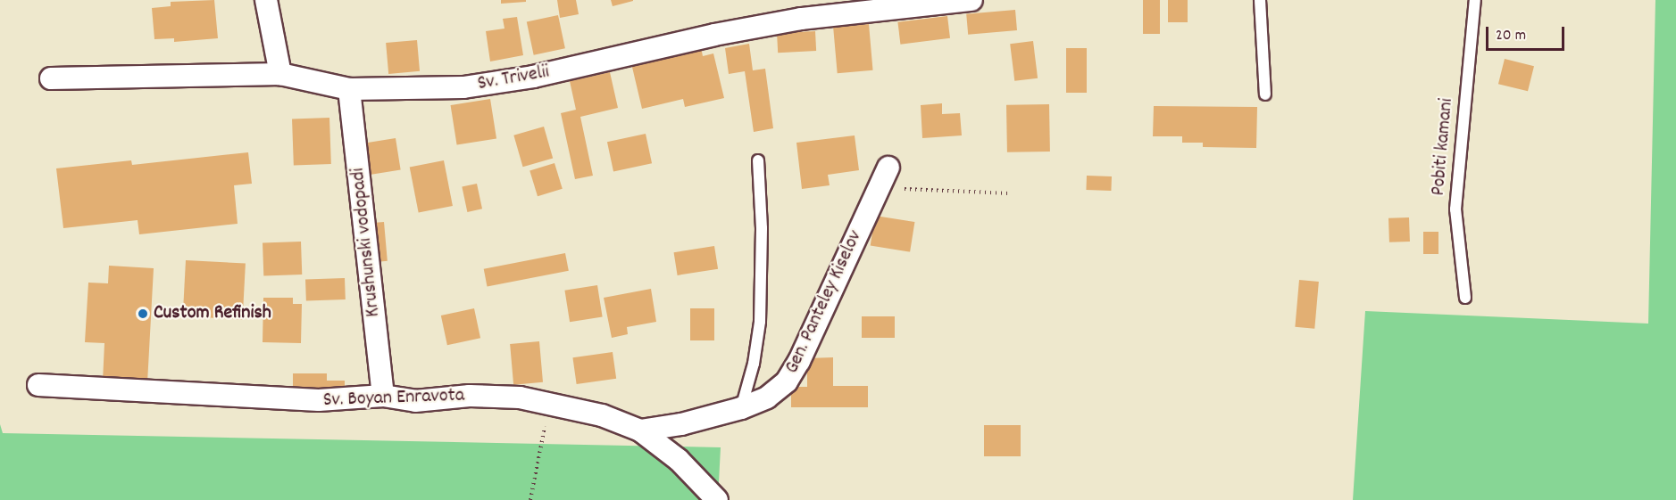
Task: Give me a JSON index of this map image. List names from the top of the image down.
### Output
{
  "streets": {
    "street": [
      "Sv. Trivelii",
      "Krushunski vodopadi",
      "Gen. Panteley Kiselov",
      "Sv. Boyan Enravota"
    ],
    "lane": ["Pobiti kamani"]
  },
  "crossings": [
    ["Sv. Trivelii", "Krushunski vodopadi"],
    ["Krushunski vodopadi", "Sv. Boyan Enravota"],
    ["Gen. Panteley Kiselov", "Sv. Boyan Enravota"]
  ],
  "places": ["Custom Refinish"],
  "scale_bar": "20 m"
}
